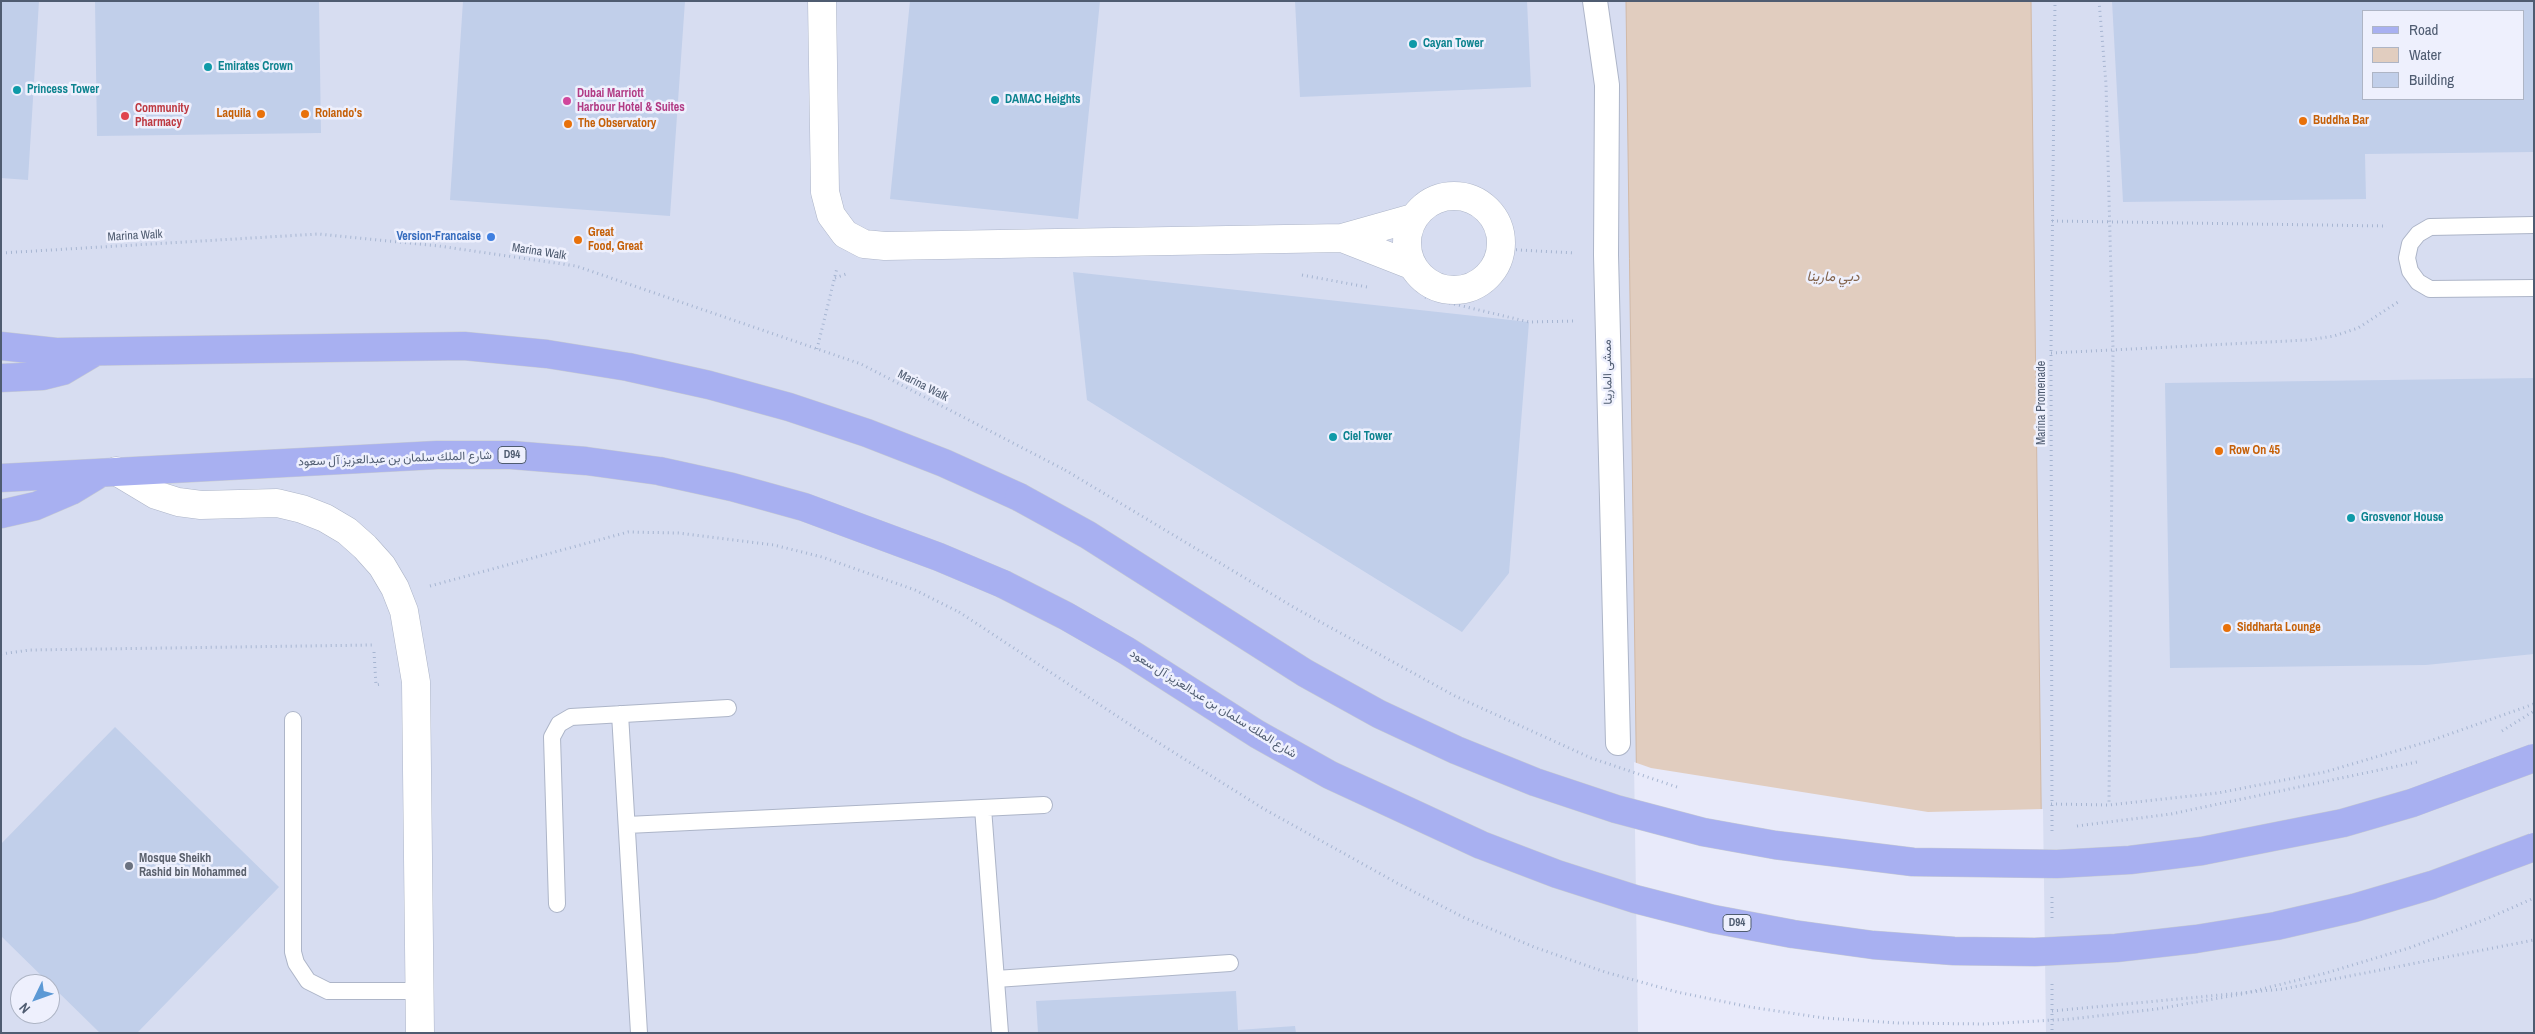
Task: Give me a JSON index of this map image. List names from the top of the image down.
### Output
{
  "streets": {
    "main road": ["D94", "شارع الملك سلمان بن عبدالعزيز آل سعود"],
    "street": ["ممشى المارينا"],
    "path": ["Marina Walk", "Marina Promenade"]
  },
  "water": ["دبي مارينا"],
  "places": [
    "Cayan Tower",
    "Emirates Crown",
    "Princess Tower",
    "DAMAC Heights",
    "Dubai Marriott Harbour Hotel & Suites",
    "Laquila",
    "Rolando's",
    "Community Pharmacy",
    "Buddha Bar",
    "The Observatory",
    "Version-Francaise",
    "Great Food, Great",
    "Ciel Tower",
    "Row On 45",
    "Grosvenor House",
    "Siddharta Lounge",
    "Mosque Sheikh Rashid bin Mohammed"
  ],
  "legend": ["Road", "Water", "Building"],
  "north": "bottom left"
}
